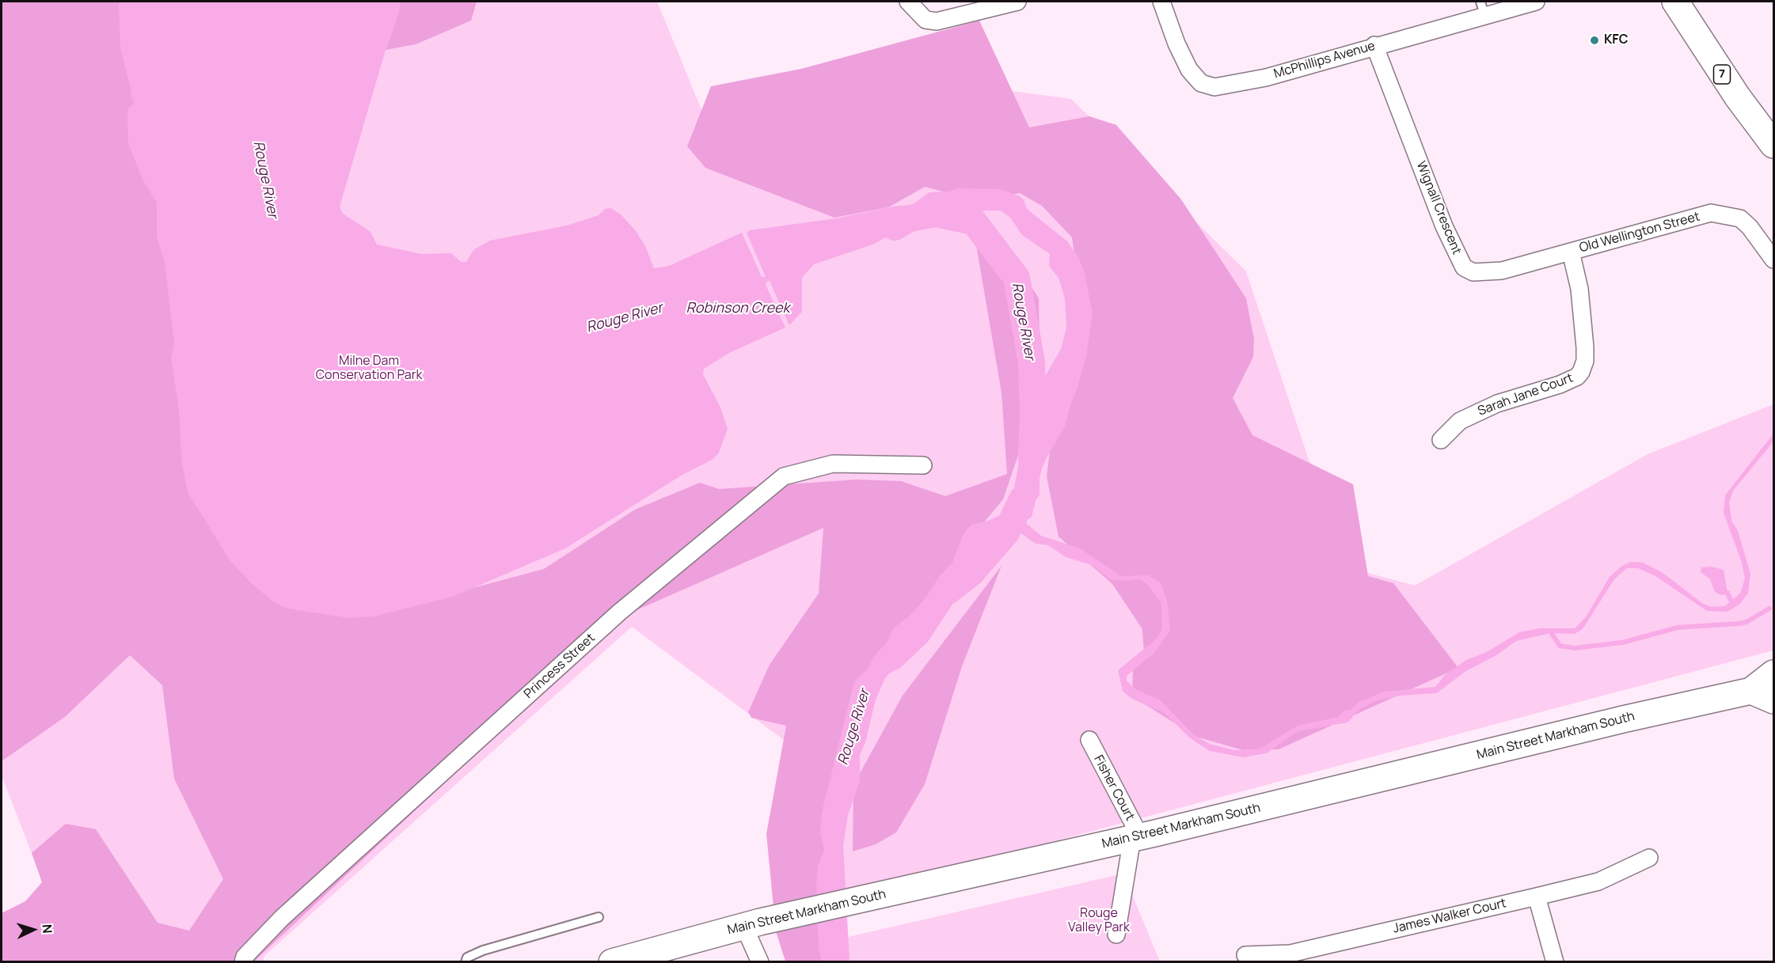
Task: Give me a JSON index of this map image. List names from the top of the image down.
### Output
{
  "streets": {
    "main road": ["7", "Main Street Markham South"],
    "street": [
      "McPhillips Avenue",
      "Wignall Crescent",
      "Old Wellington Street",
      "Sarah Jane Court",
      "Princess Street",
      "Fisher Court",
      "James Walker Court"
    ]
  },
  "crossings": [
    ["McPhillips Avenue", "Wignall Crescent"],
    ["Wignall Crescent", "Old Wellington Street"],
    ["Wignall Crescent", "Sarah Jane Court"],
    ["Old Wellington Street", "Sarah Jane Court"],
    ["Main Street Markham South", "Fisher Court"]
  ],
  "water": ["Rouge River", "Robinson Creek"],
  "parks": ["Milne Dam Conservation Park", "Rouge Valley Park"],
  "places": ["KFC"],
  "north": "right"
}
